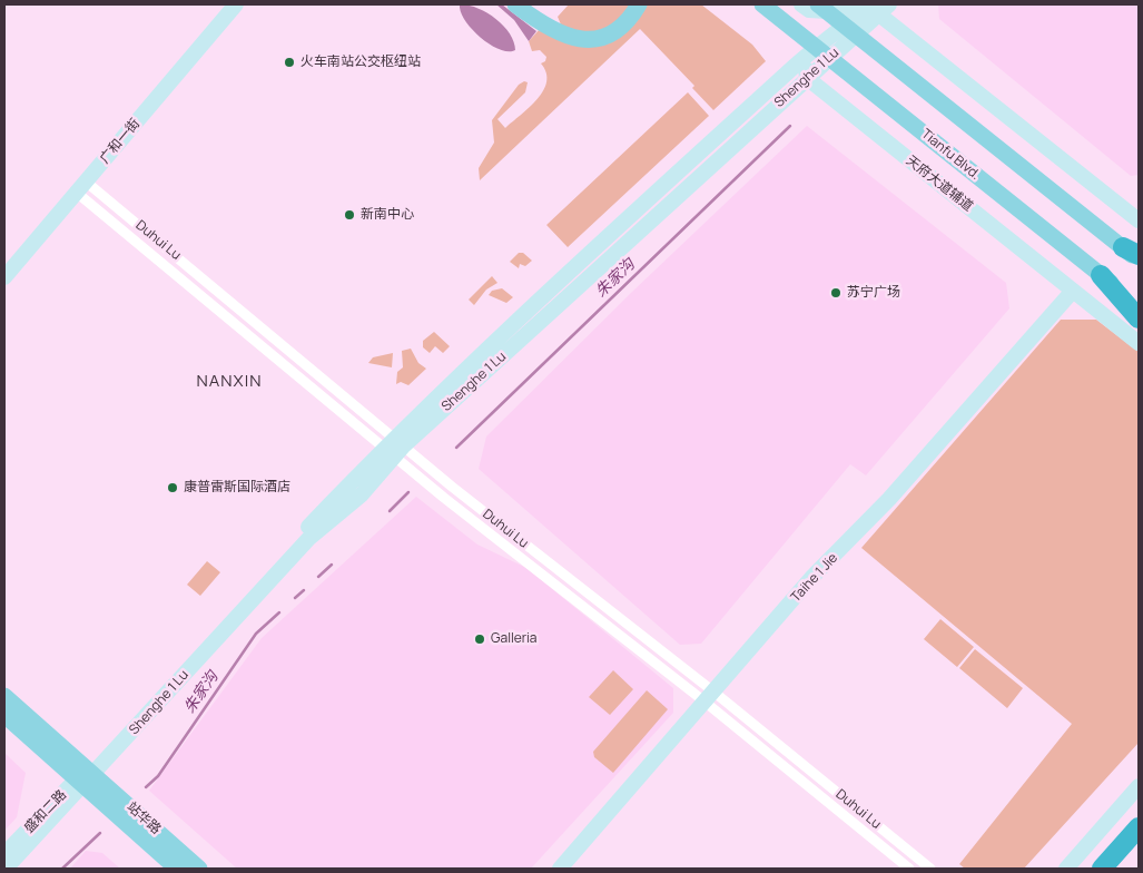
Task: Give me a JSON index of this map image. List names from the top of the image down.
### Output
{
  "streets": {
    "main road": [
      "Shenghe 1 Lu",
      "广和一街",
      "Tianfu Blvd.",
      "天府大道辅道",
      "Taihe 1 Jie",
      "盛和二路",
      "站华路"
    ],
    "street": ["Duhui Lu"]
  },
  "crossings": [
    ["Shenghe 1 Lu", "天府大道辅道"],
    ["Shenghe 1 Lu", "Duhui Lu"],
    ["Shenghe 1 Lu", "盛和二路"],
    ["Shenghe 1 Lu", "站华路"],
    ["广和一街", "Duhui Lu"],
    ["天府大道辅道", "Taihe 1 Jie"],
    ["Duhui Lu", "Taihe 1 Jie"],
    ["盛和二路", "站华路"]
  ],
  "districts": ["NANXIN"],
  "water": ["朱家沟"],
  "places": [
    "火车南站公交枢纽站",
    "新南中心",
    "苏宁广场",
    "康普雷斯国际酒店",
    "Galleria"
  ]
}
